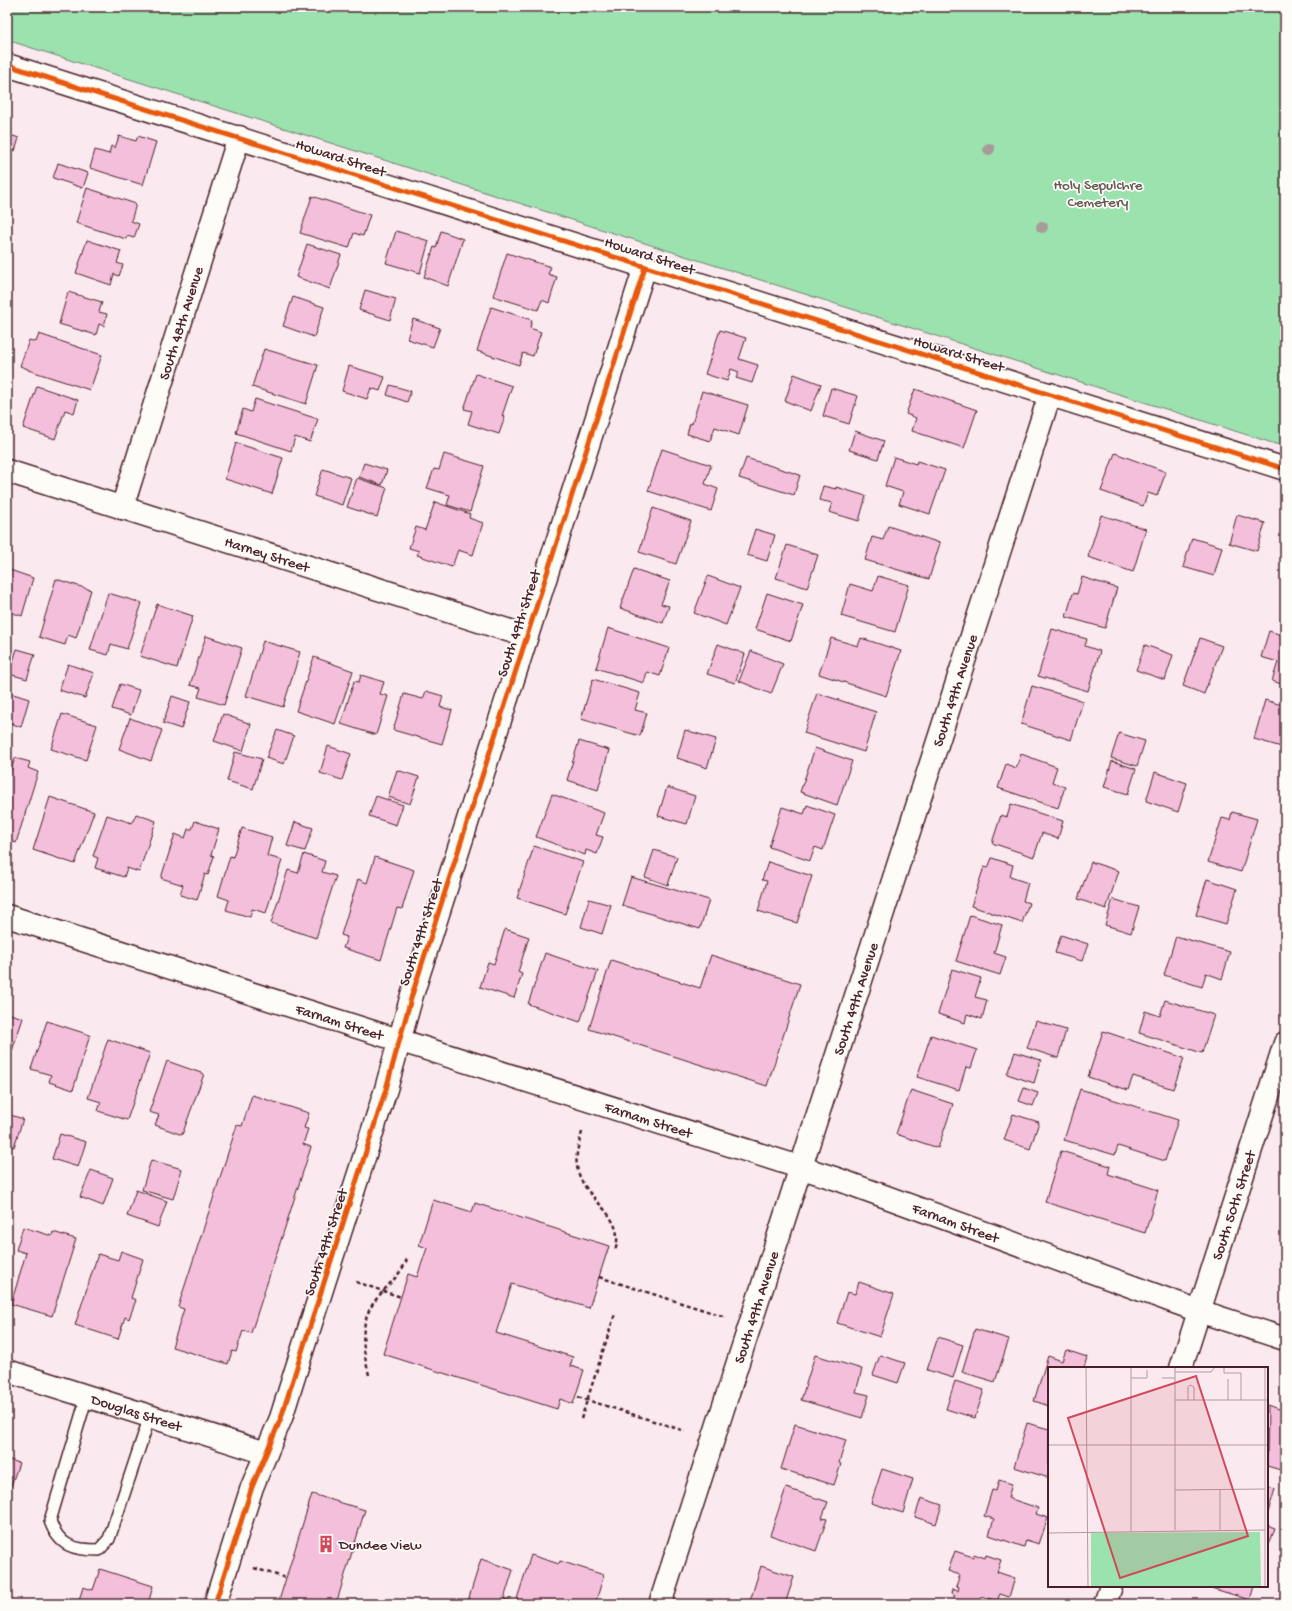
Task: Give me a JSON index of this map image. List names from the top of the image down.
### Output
{
  "streets": {
    "street": [
      "Howard Street",
      "South 48th Avenue",
      "Harney Street",
      "South 49th Street",
      "South 49th Avenue",
      "Farnam Street",
      "South 50th Street",
      "Douglas Street"
    ]
  },
  "crossings": [
    ["Howard Street", "South 48th Avenue"],
    ["Howard Street", "South 49th Street"],
    ["Howard Street", "South 49th Avenue"],
    ["South 48th Avenue", "Harney Street"],
    ["Harney Street", "South 49th Street"],
    ["South 49th Street", "Farnam Street"],
    ["South 49th Street", "Douglas Street"],
    ["South 49th Avenue", "Farnam Street"],
    ["Farnam Street", "South 50th Street"]
  ],
  "parks": ["Holy Sepulchre Cemetery"],
  "places": {
    "building": ["Dundee View"]
  }
}
